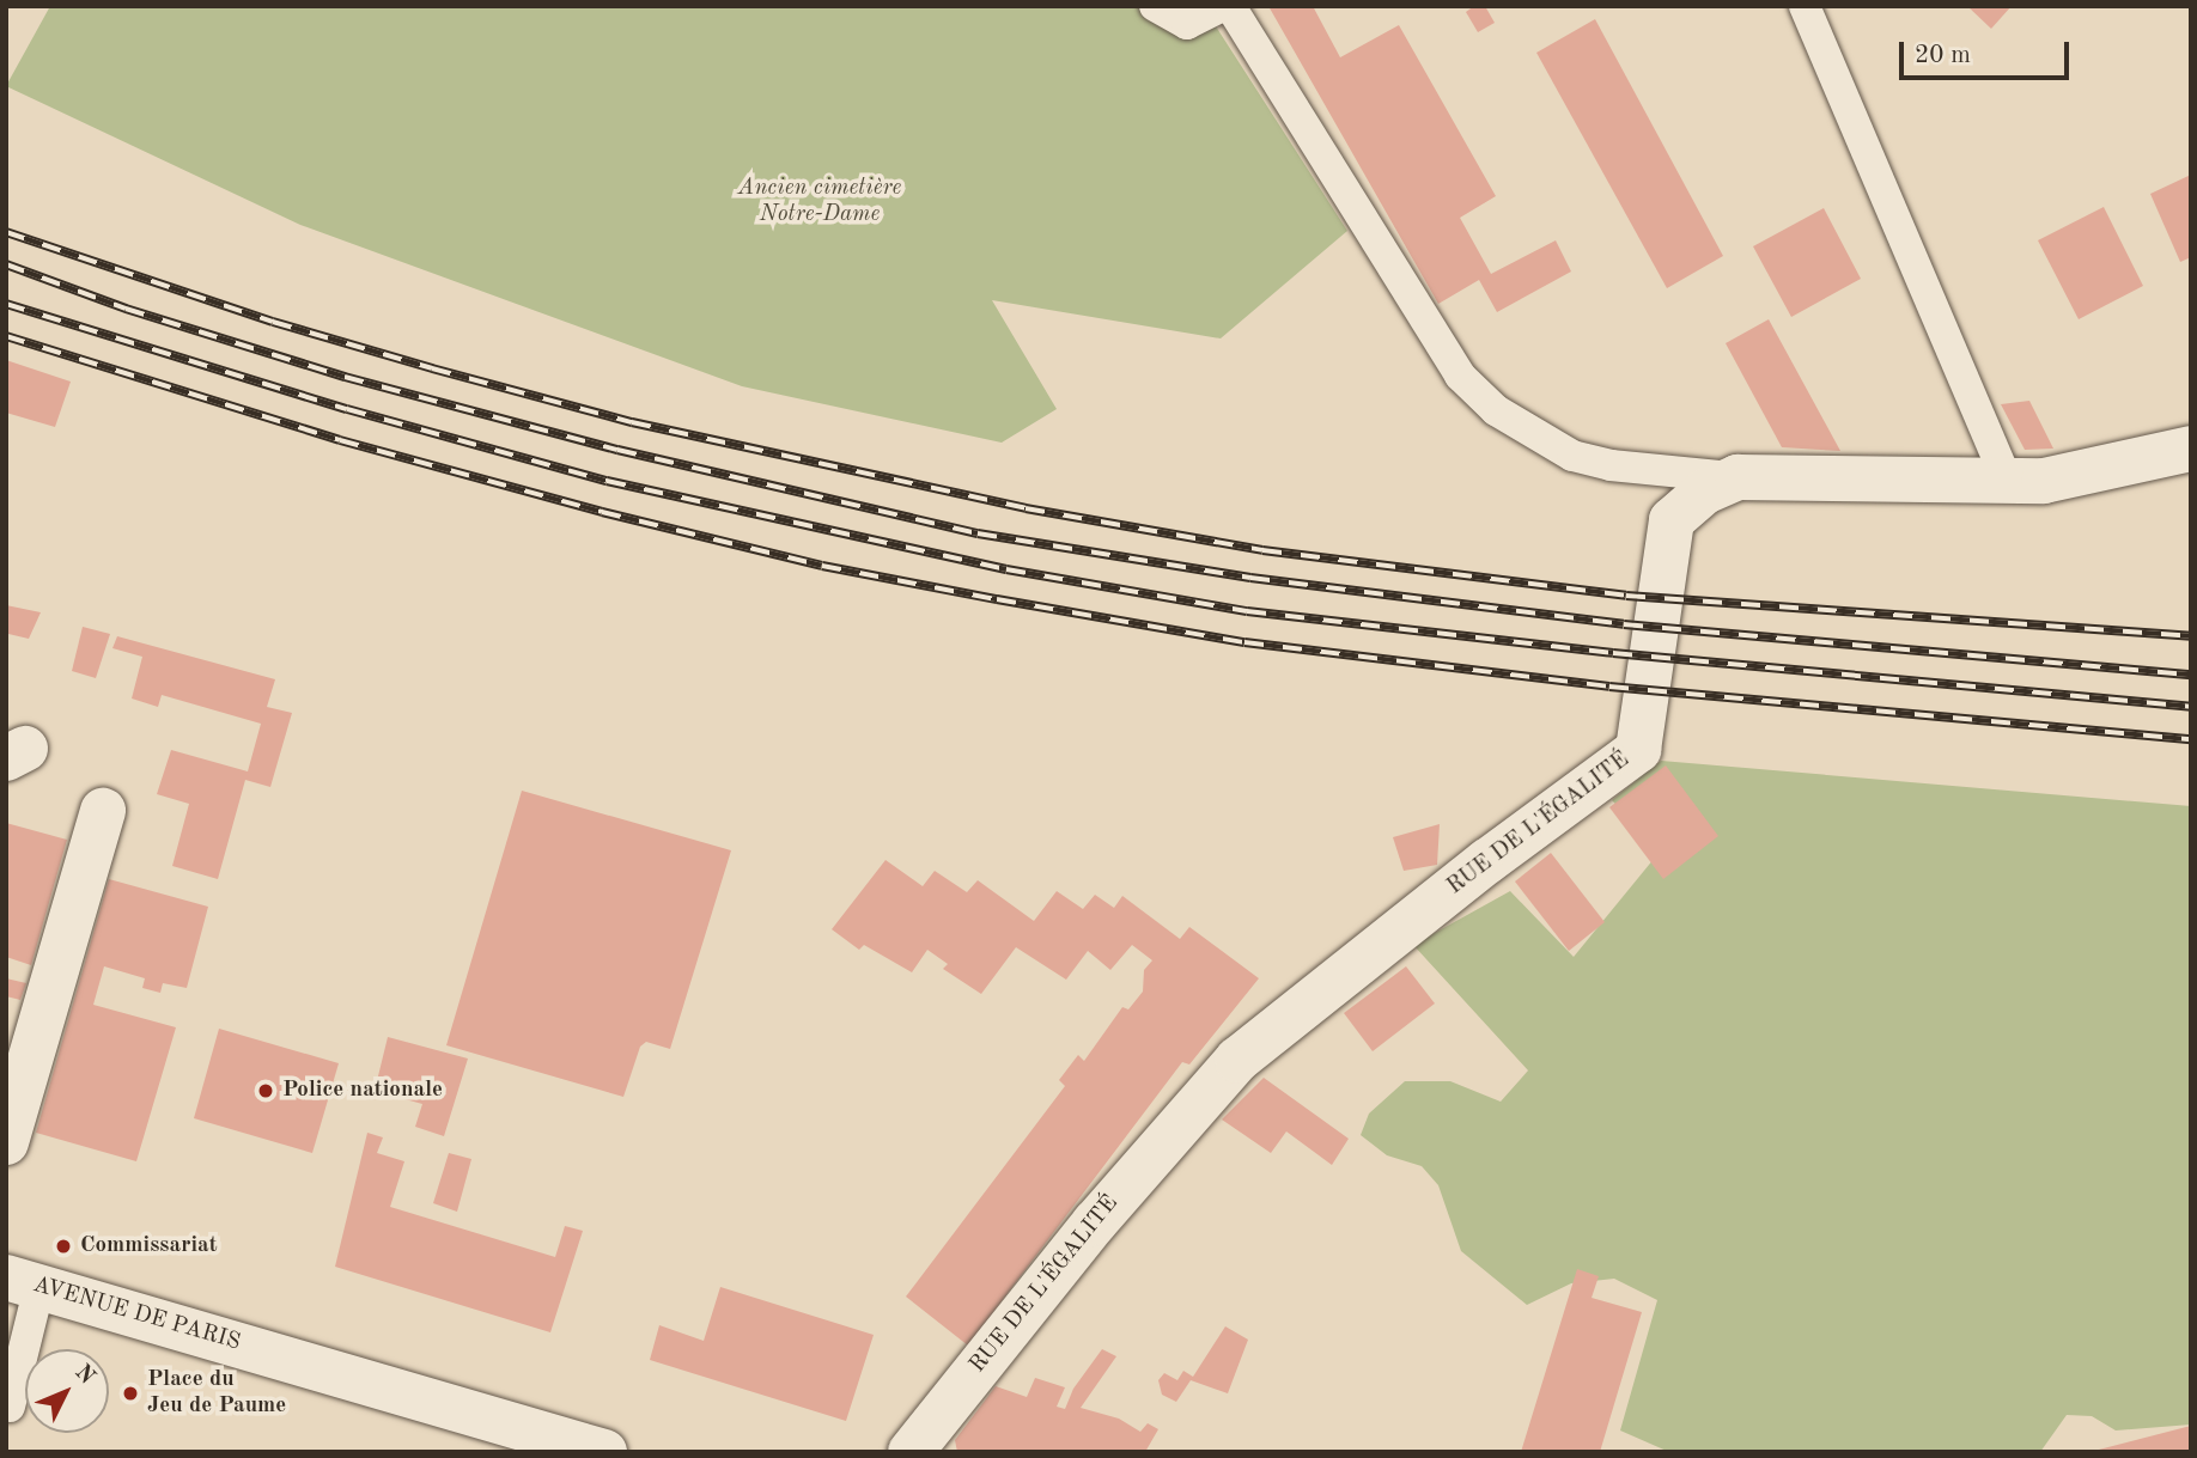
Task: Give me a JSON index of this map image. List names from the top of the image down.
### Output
{
  "streets": {
    "street": ["RUE DE L'ÉGALITÉ", "AVENUE DE PARIS"]
  },
  "parks": ["Ancien cimetière Notre-Dame"],
  "places": ["Police nationale", "Commissariat", "Place du Jeu de Paume"],
  "scale_bar": "20 m",
  "north": "top right"
}
